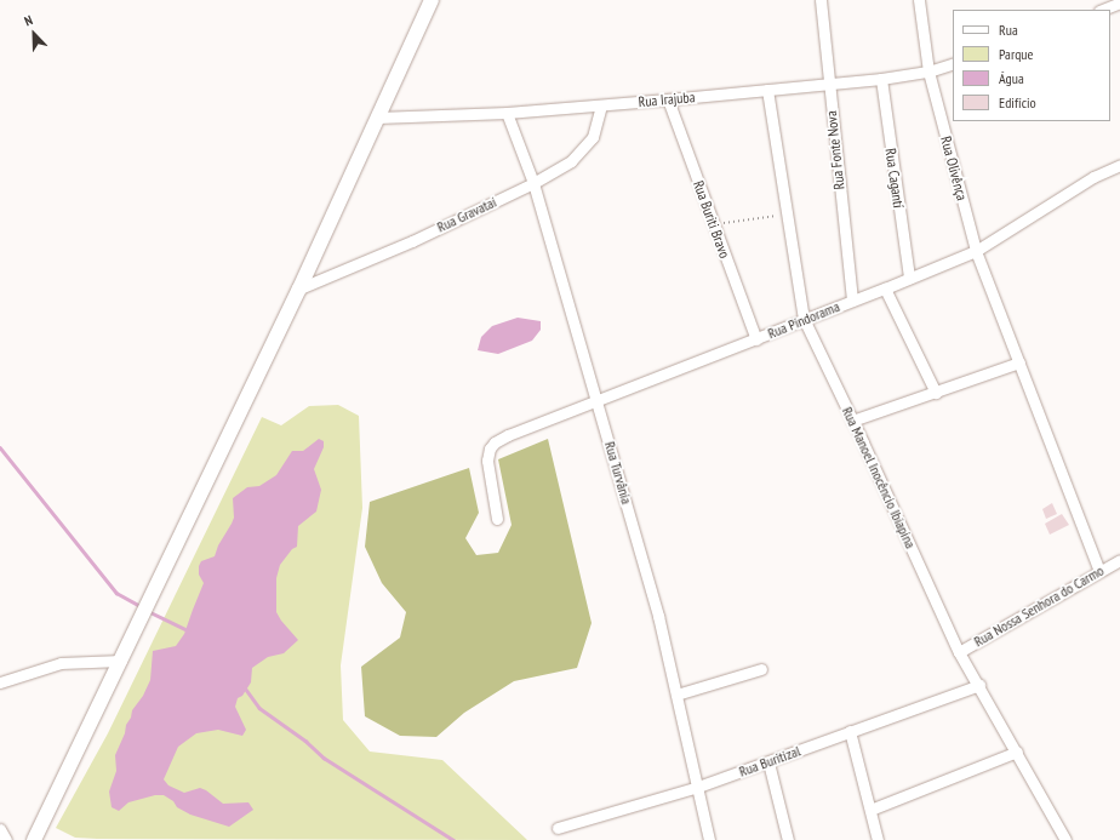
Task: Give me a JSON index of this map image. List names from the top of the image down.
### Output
{
  "streets": {
    "street": [
      "Rua Irajuba",
      "Rua Fonte Nova",
      "Rua Olivênça",
      "Rua Cagantí",
      "Rua Gravataí",
      "Rua Buriti Bravo",
      "Rua Pindorama",
      "Rua Turvânia",
      "Rua Manoel Inocêncio Ibiapina",
      "Rua Nossa Senhora do Carmo",
      "Rua Buritizal"
    ]
  },
  "crossings": [
    ["Rua Irajuba", "Rua Fonte Nova"],
    ["Rua Irajuba", "Rua Olivênça"],
    ["Rua Irajuba", "Rua Cagantí"],
    ["Rua Irajuba", "Rua Gravataí"],
    ["Rua Irajuba", "Rua Buriti Bravo"],
    ["Rua Irajuba", "Rua Turvânia"],
    ["Rua Irajuba", "Rua Manoel Inocêncio Ibiapina"],
    ["Rua Fonte Nova", "Rua Pindorama"],
    ["Rua Olivênça", "Rua Pindorama"],
    ["Rua Olivênça", "Rua Nossa Senhora do Carmo"],
    ["Rua Cagantí", "Rua Pindorama"],
    ["Rua Gravataí", "Rua Turvânia"],
    ["Rua Buriti Bravo", "Rua Pindorama"],
    ["Rua Pindorama", "Rua Turvânia"],
    ["Rua Pindorama", "Rua Manoel Inocêncio Ibiapina"],
    ["Rua Turvânia", "Rua Buritizal"],
    ["Rua Manoel Inocêncio Ibiapina", "Rua Nossa Senhora do Carmo"],
    ["Rua Manoel Inocêncio Ibiapina", "Rua Buritizal"]
  ],
  "legend": [
    "Rua",
    "Parque",
    "Água",
    "Edifício"
  ],
  "north": "top left"
}
